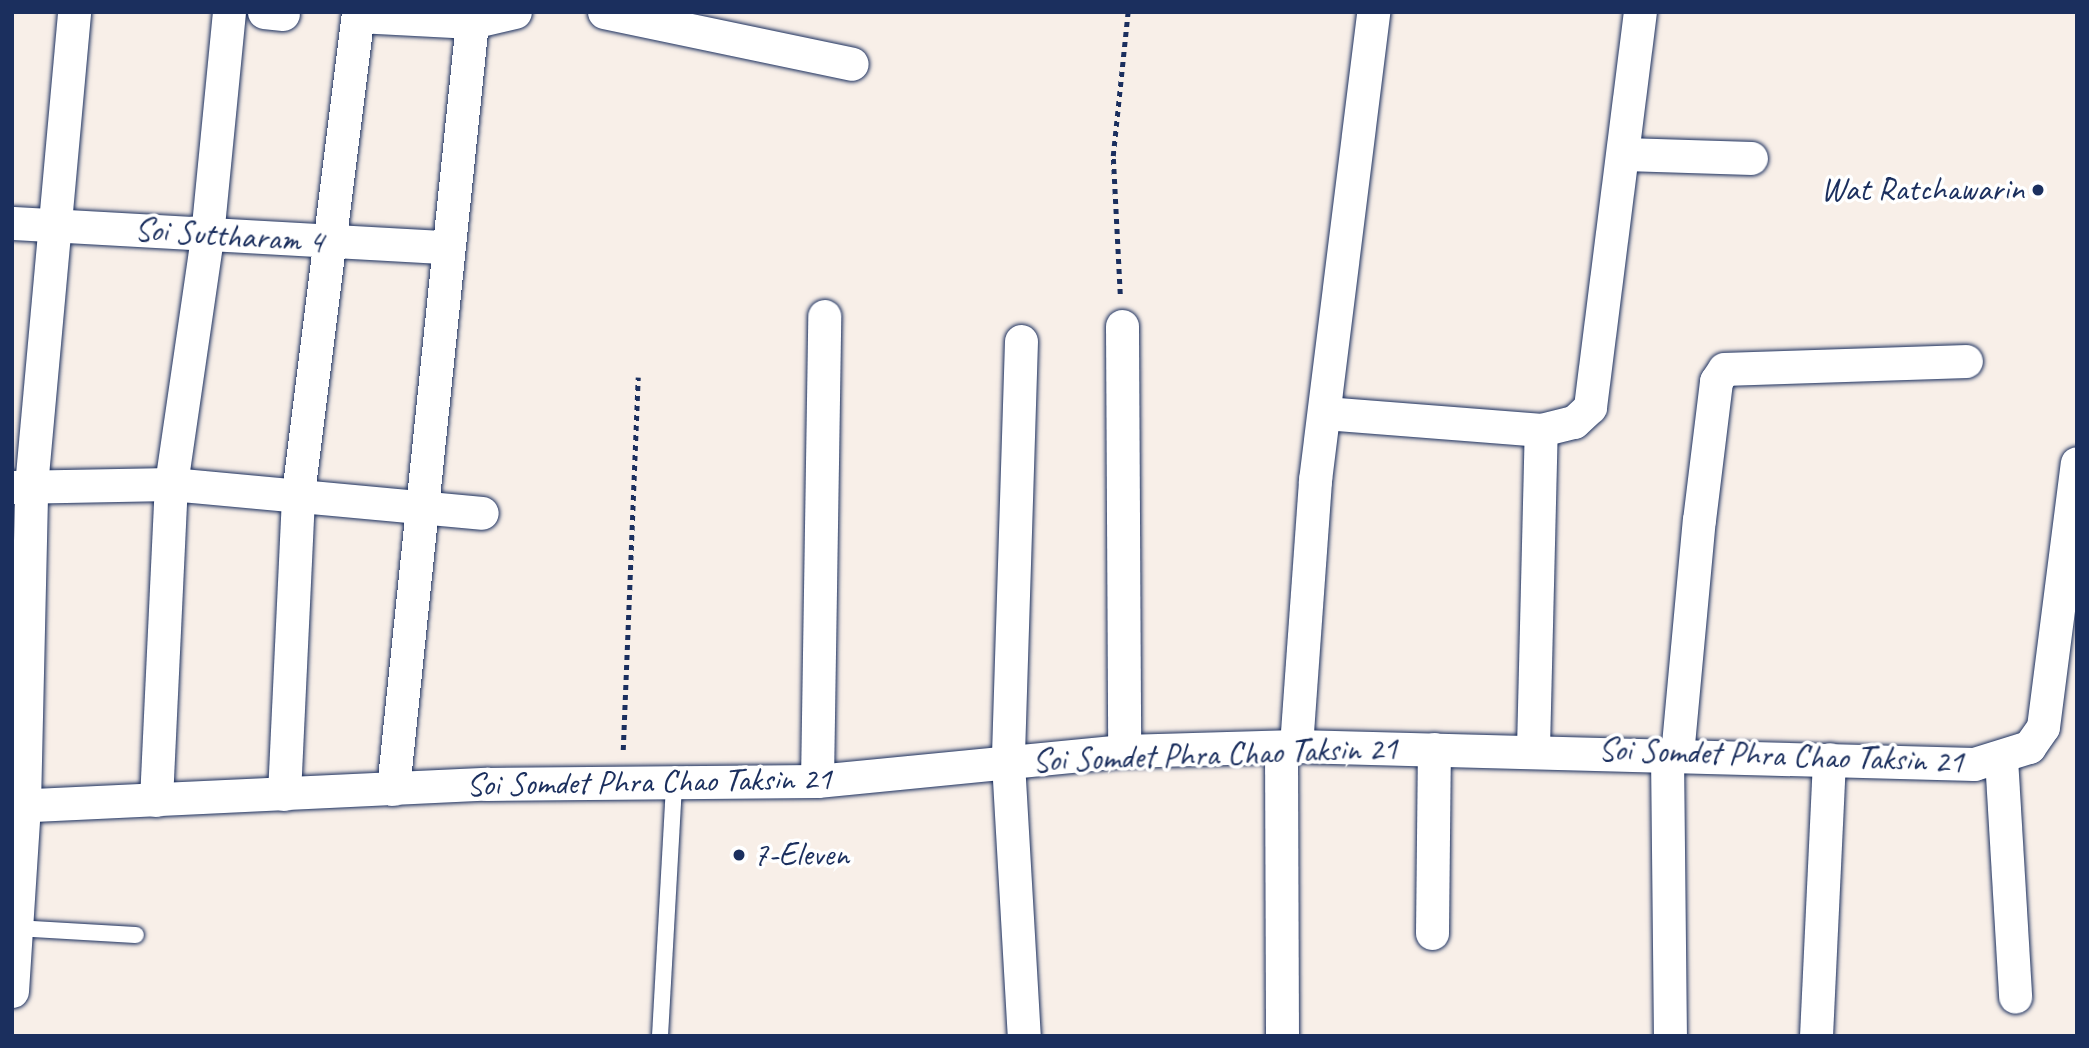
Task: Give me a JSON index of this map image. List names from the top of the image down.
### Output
{
  "streets": {
    "street": ["Soi Suttharam 4", "Soi Somdet Phra Chao Taksin 21"]
  },
  "places": ["Wat Ratchawarin", "7-Eleven"]
}
